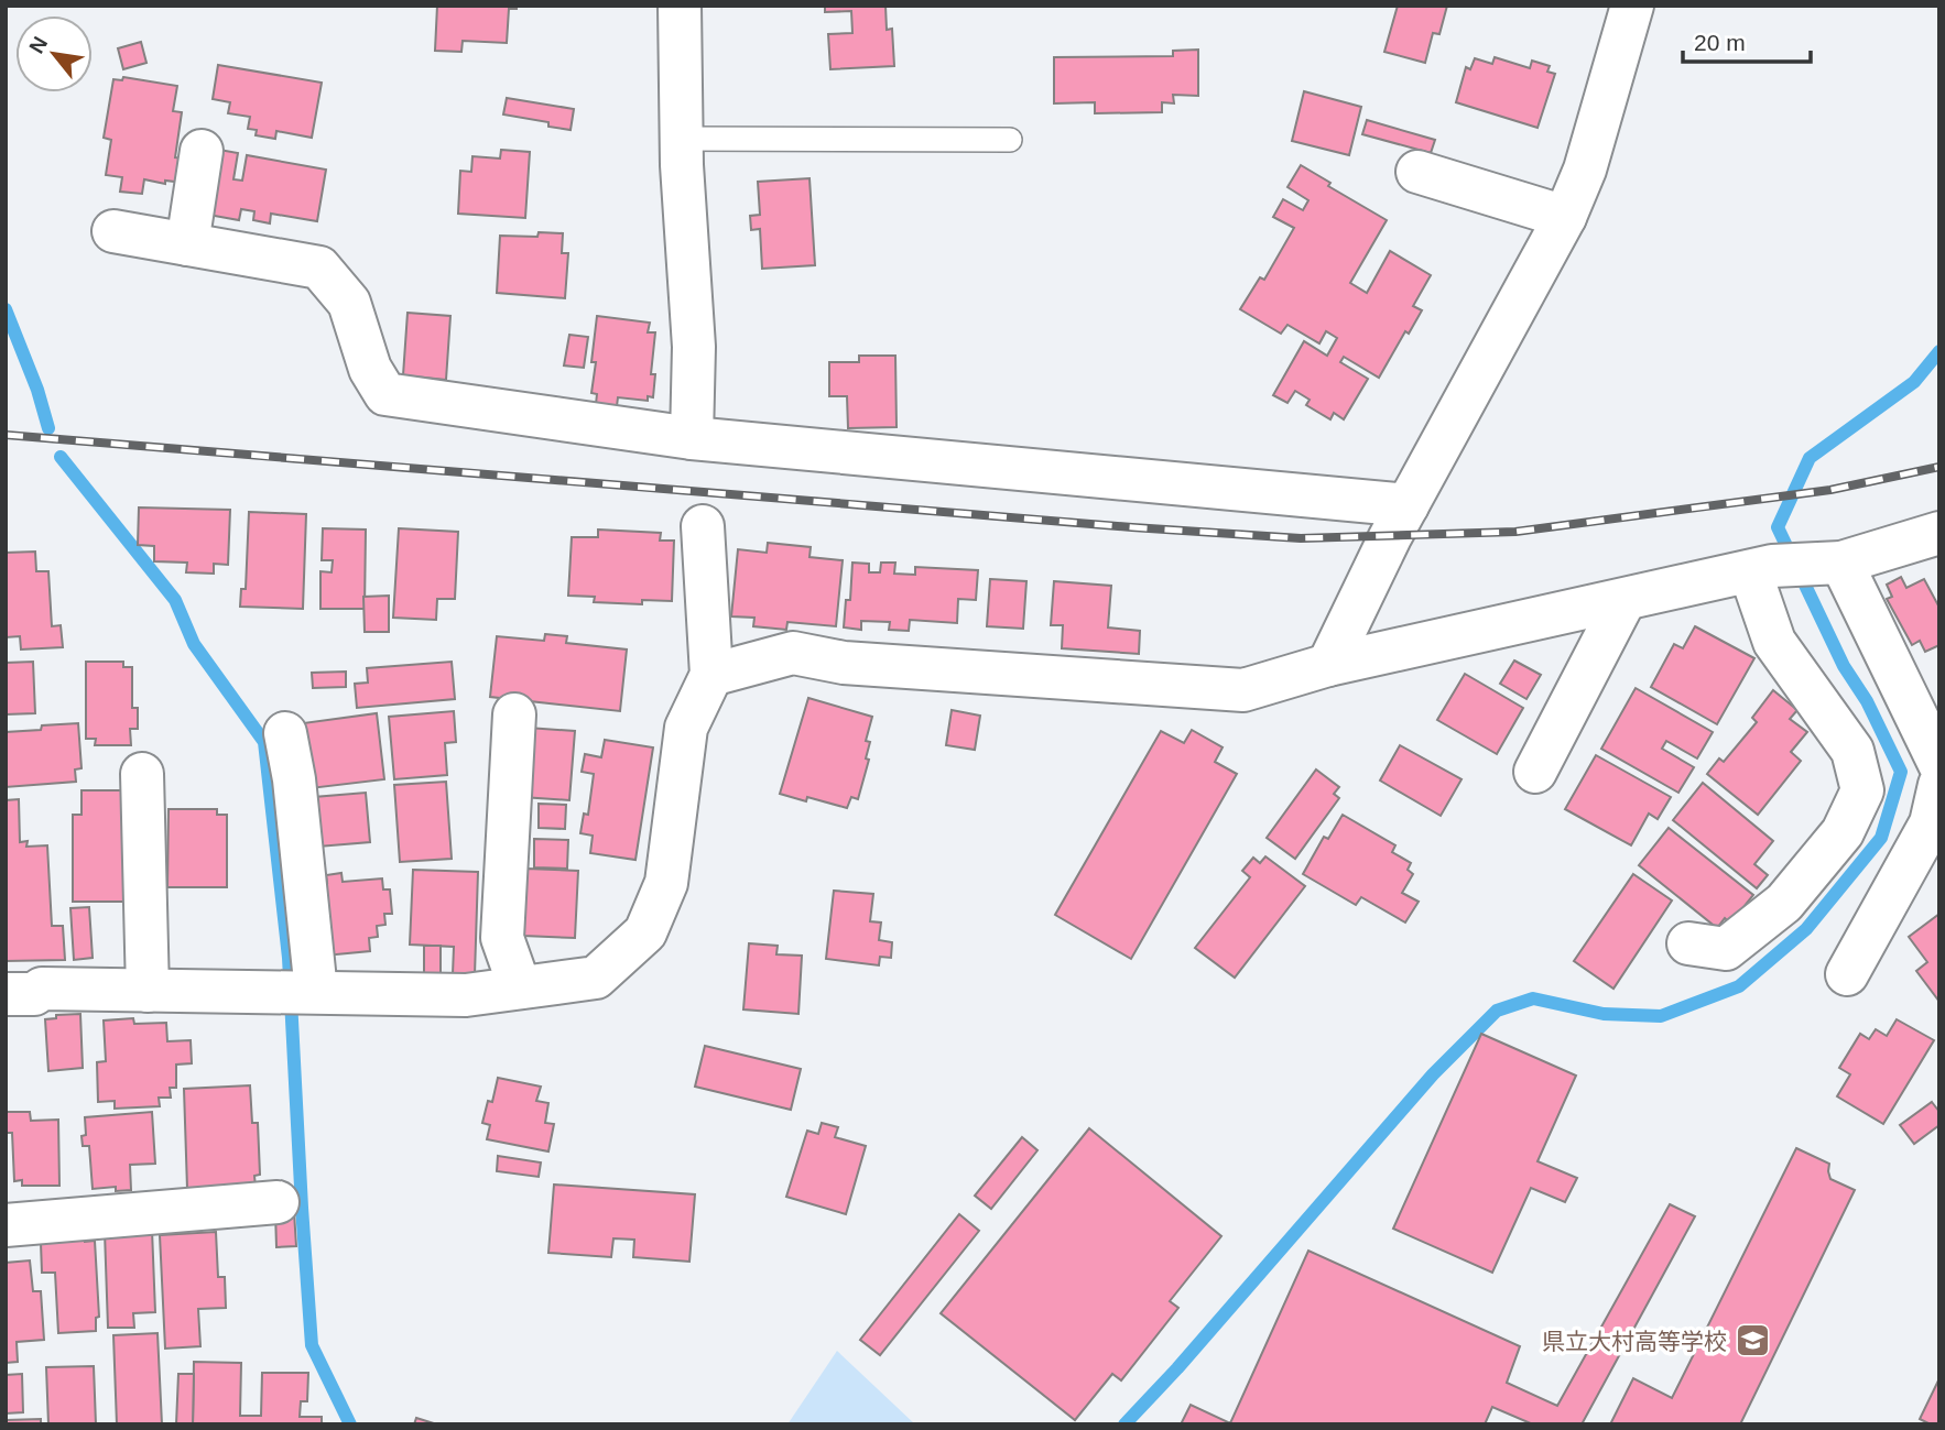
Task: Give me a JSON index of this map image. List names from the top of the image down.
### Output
{
  "places": {
    "school or university": ["県立大村高等学校"]
  },
  "scale_bar": "20 m",
  "north": "top left"
}
